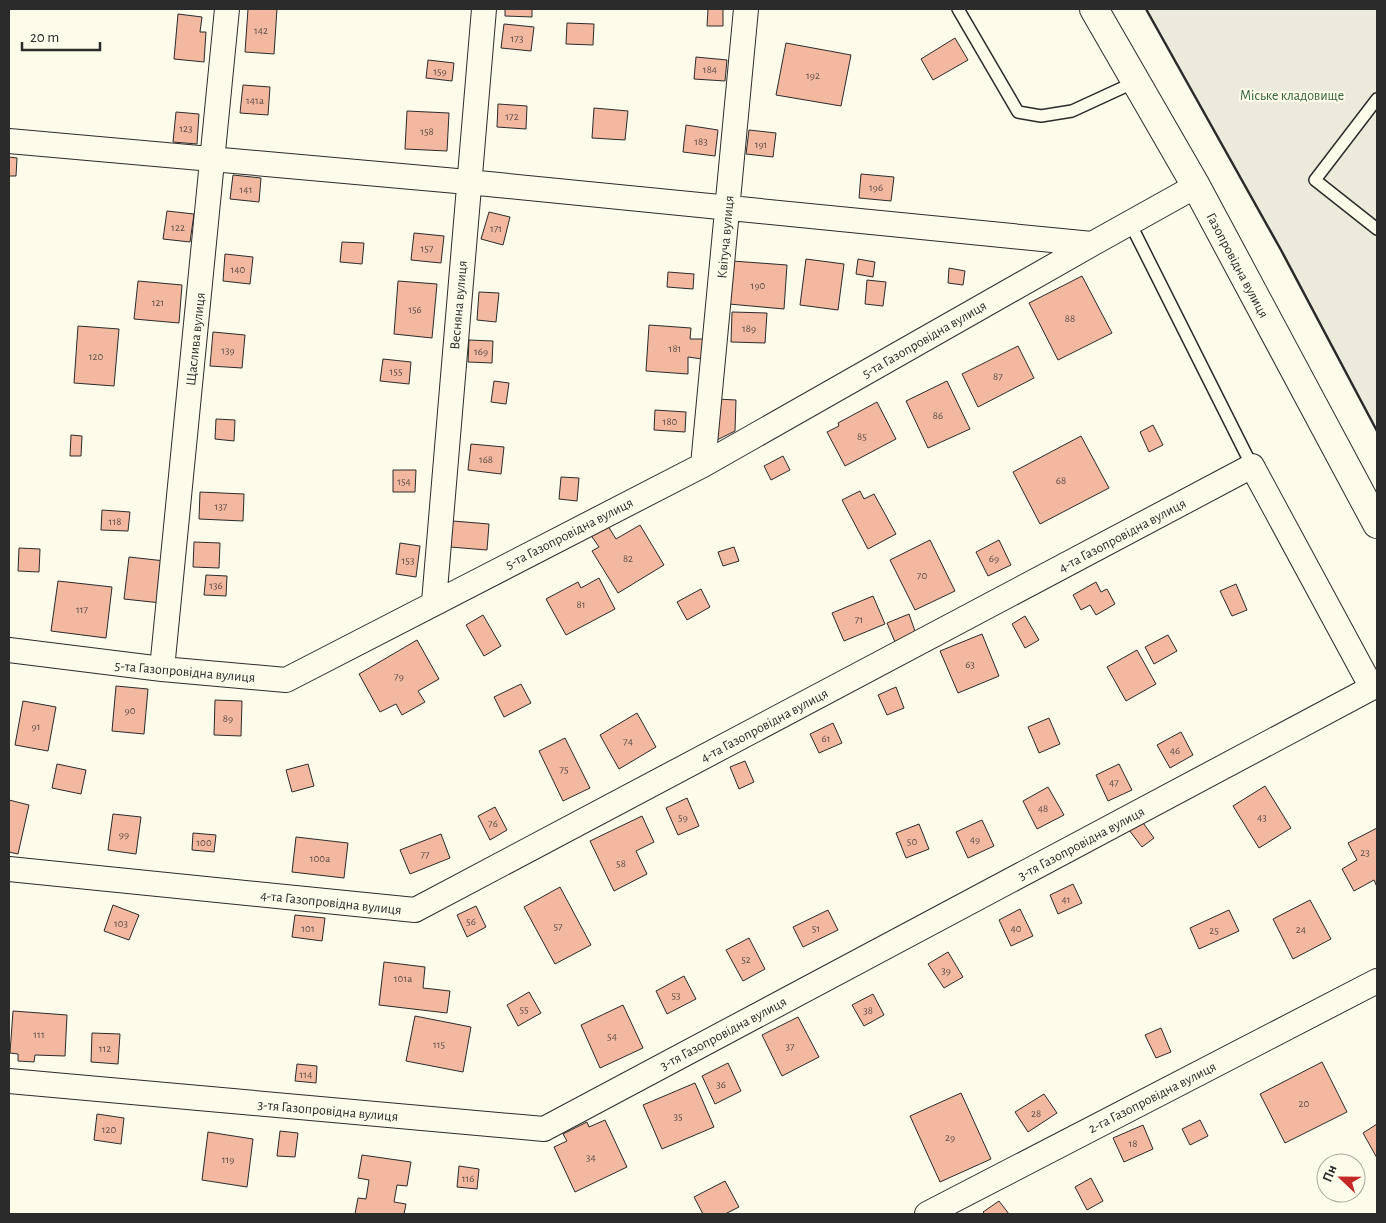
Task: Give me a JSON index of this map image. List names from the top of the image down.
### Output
{
  "streets": {
    "main road": ["Газопровідна вулиця"],
    "street": [
      "Квітуча вулиця",
      "Весняна вулиця",
      "Щаслива вулиця",
      "5-та Газопровідна вулиця",
      "4-та Газопровідна вулиця",
      "3-тя Газопровідна вулиця",
      "2-га Газопровідна вулиця"
    ]
  },
  "crossings": [
    ["Квітуча вулиця", "5-та Газопровідна вулиця"],
    ["Газопровідна вулиця", "5-та Газопровідна вулиця"],
    ["Весняна вулиця", "5-та Газопровідна вулиця"],
    ["Щаслива вулиця", "5-та Газопровідна вулиця"]
  ],
  "parks": ["Міське кладовище"],
  "house_numbers": [
    "142",
    "173",
    "184",
    "159",
    "192",
    "141а",
    "172",
    "123",
    "158",
    "183",
    "191",
    "196",
    "141",
    "122",
    "171",
    "157",
    "140",
    "190",
    "121",
    "156",
    "88",
    "189",
    "181",
    "139",
    "169",
    "120",
    "155",
    "87",
    "86",
    "180",
    "85",
    "168",
    "68",
    "154",
    "137",
    "118",
    "82",
    "69",
    "153",
    "70",
    "136",
    "81",
    "117",
    "71",
    "63",
    "79",
    "90",
    "89",
    "91",
    "61",
    "74",
    "46",
    "75",
    "47",
    "48",
    "59",
    "43",
    "76",
    "99",
    "49",
    "50",
    "100",
    "23",
    "77",
    "100а",
    "58",
    "41",
    "56",
    "103",
    "57",
    "101",
    "51",
    "40",
    "24",
    "25",
    "52",
    "39",
    "101а",
    "53",
    "55",
    "38",
    "111",
    "54",
    "115",
    "37",
    "112",
    "114",
    "36",
    "20",
    "28",
    "35",
    "120",
    "29",
    "18",
    "34",
    "119",
    "116"
  ],
  "scale_bar": "20 m",
  "north": "left"
}
